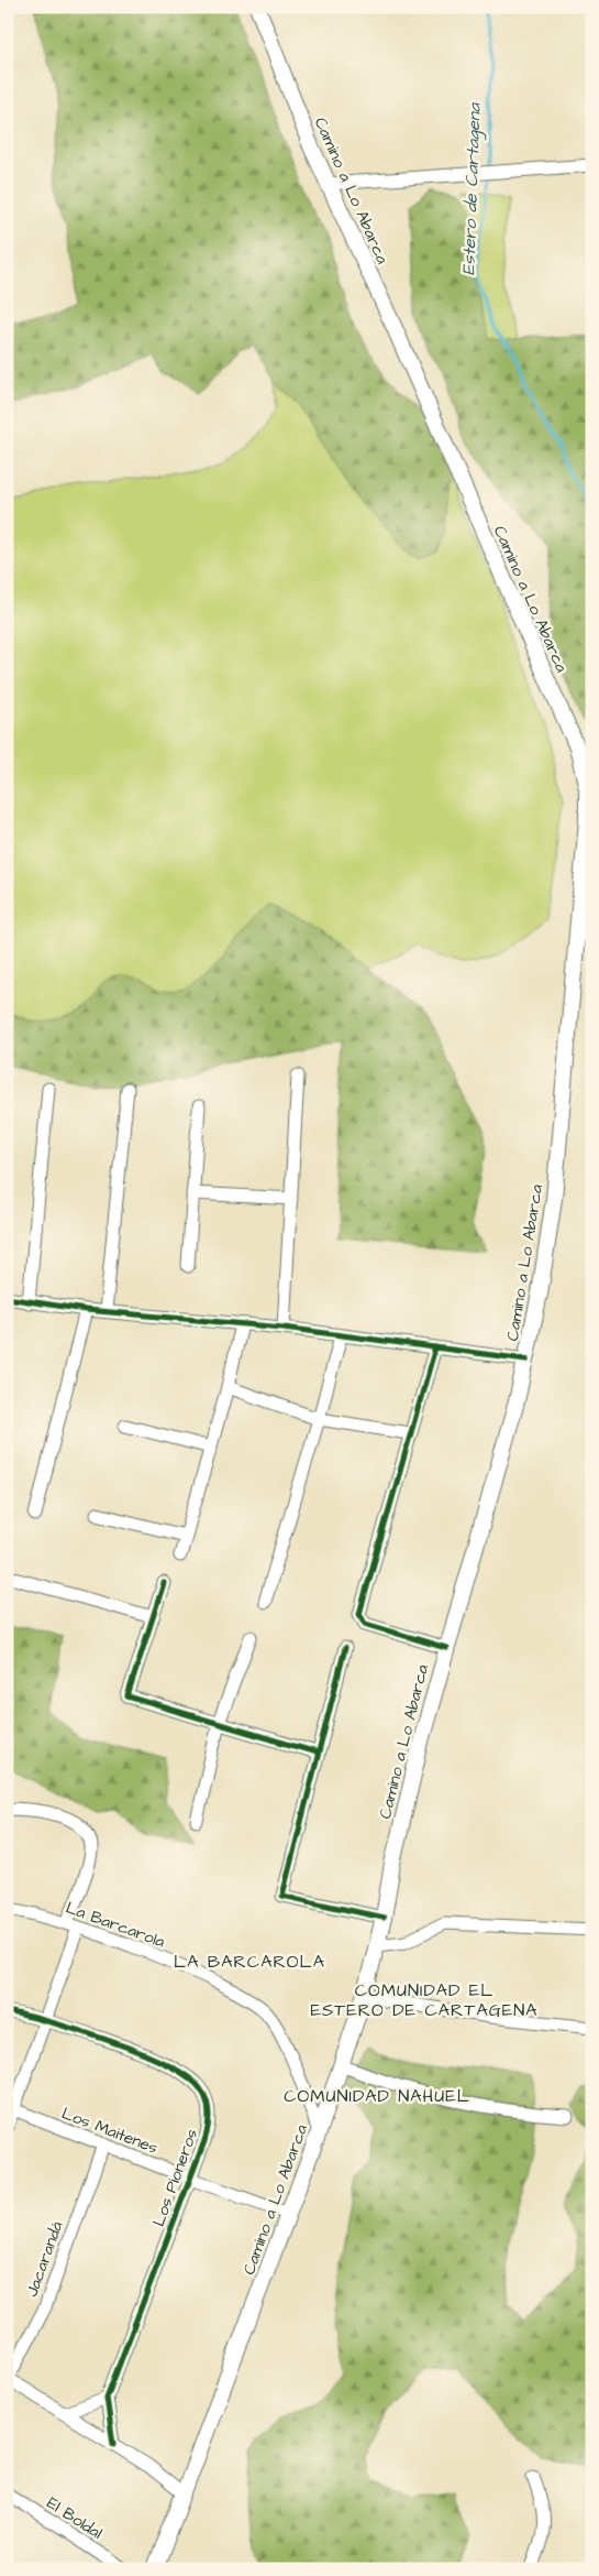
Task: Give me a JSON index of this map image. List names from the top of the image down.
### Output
{
  "streets": {
    "main road": ["Camino a Lo Abarca"],
    "street": [
      "La Barcarola",
      "Los Maitenes",
      "Los Pioneros",
      "Jacarandá",
      "El Boldal"
    ]
  },
  "crossings": [
    ["Camino a Lo Abarca", "La Barcarola"],
    ["Camino a Lo Abarca", "Los Maitenes"],
    ["Los Maitenes", "Los Pioneros"],
    ["Los Maitenes", "Jacarandá"]
  ],
  "districts": ["LA BARCAROLA", "COMUNIDAD EL ESTERO DE CARTAGENA", "COMUNIDAD NAHUEL"],
  "water": ["Estero de Cartagena"]
}
